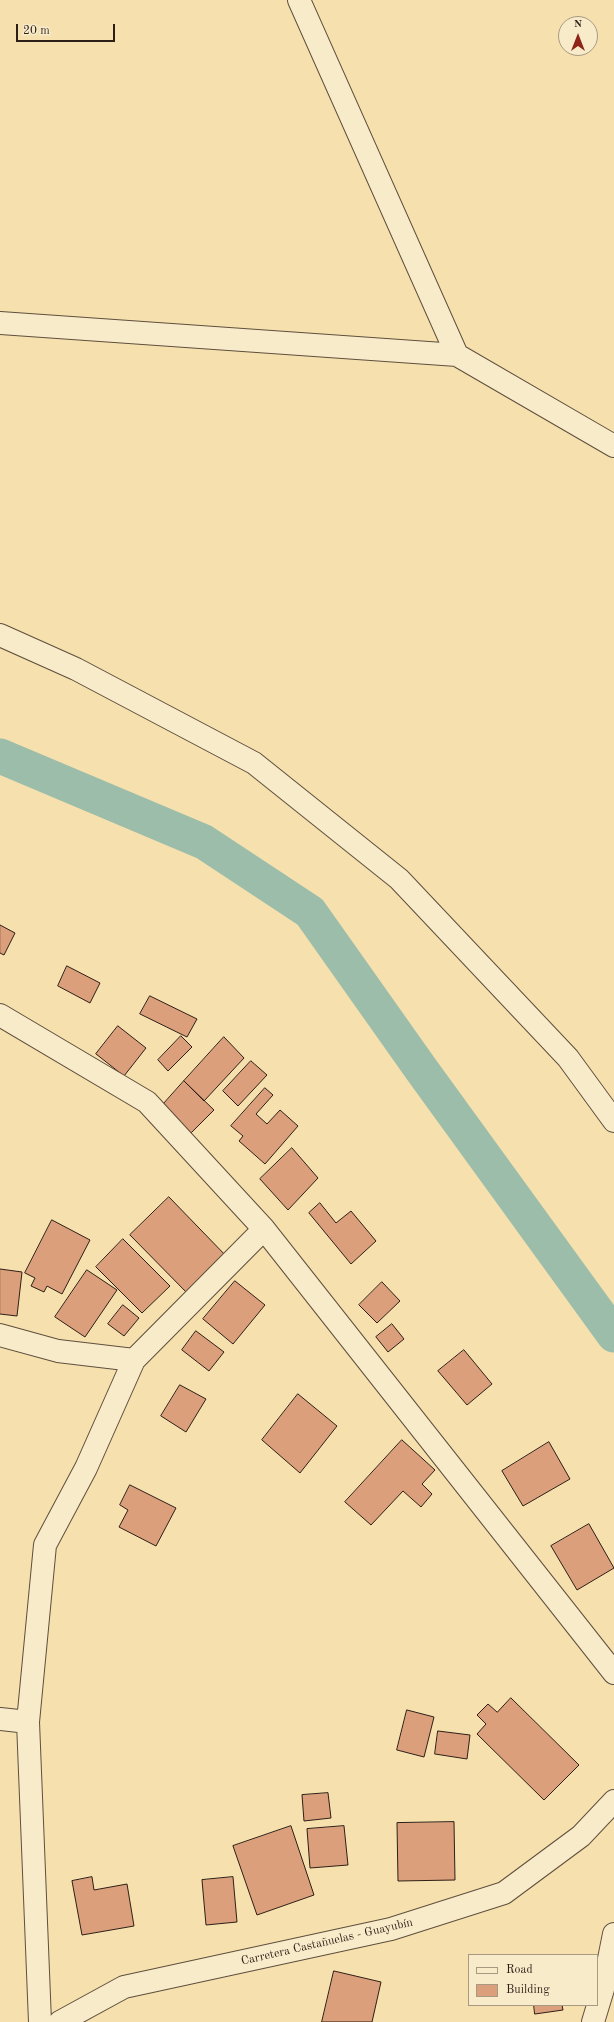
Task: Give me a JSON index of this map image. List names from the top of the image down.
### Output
{
  "streets": {
    "street": ["Carretera Castañuelas - Guayubín"]
  },
  "legend": ["Road", "Building"],
  "scale_bar": "20 m",
  "north": "top"
}
